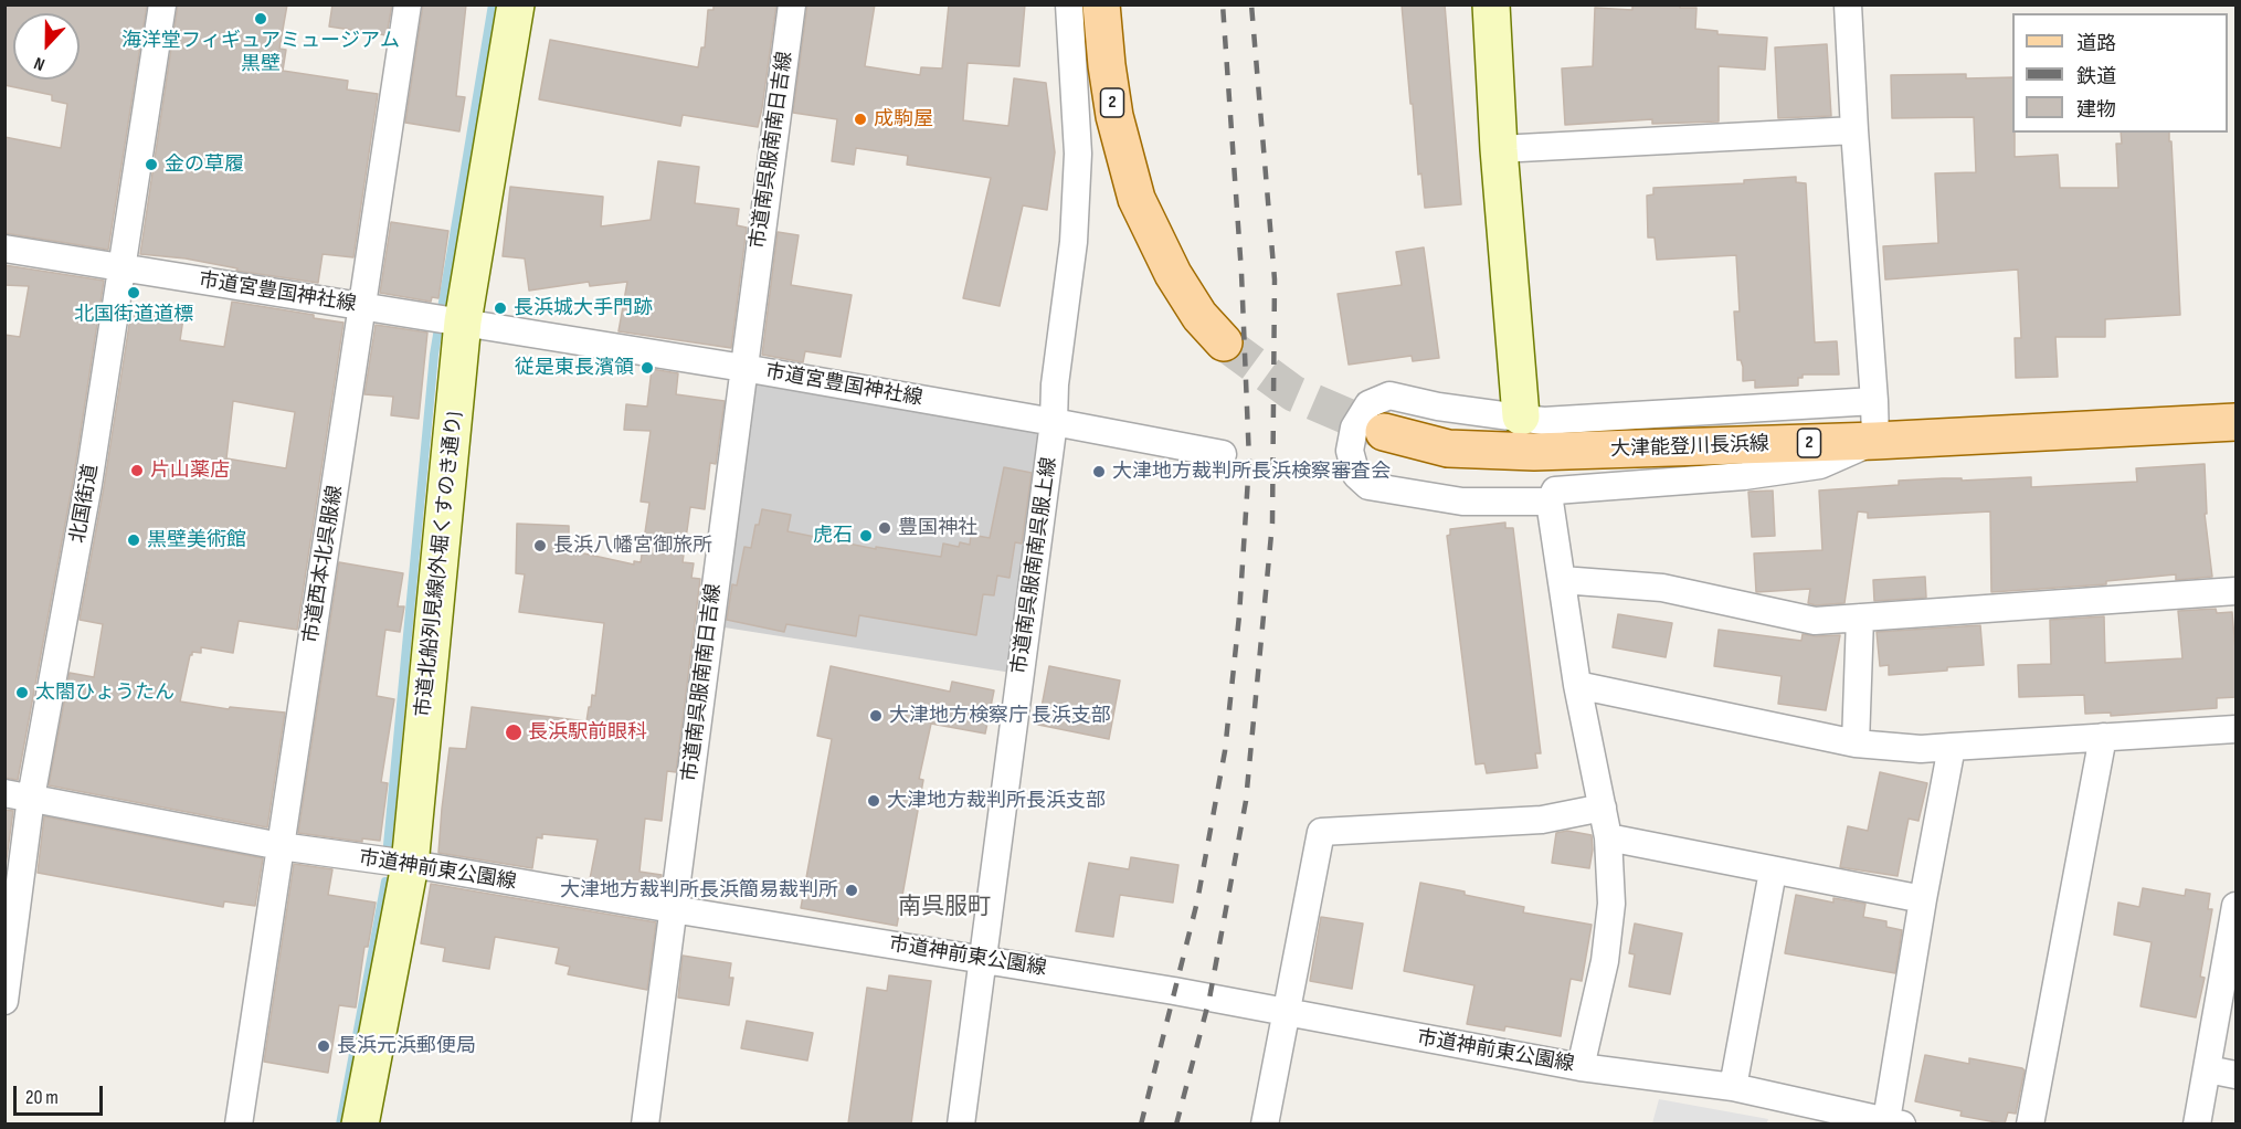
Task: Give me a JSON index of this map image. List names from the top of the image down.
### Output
{
  "streets": {
    "main road": ["2", "大津能登川長浜線"],
    "street": [
      "市道南呉服南南日吉線",
      "市道宮豊国神社線",
      "北国街道",
      "市道西本北呉服線",
      "市道北船列見線(外堀くすのき通り)",
      "市道南呉服南南呉服上線",
      "市道神前東公園線"
    ]
  },
  "crossings": [
    ["市道南呉服南南日吉線", "市道宮豊国神社線"],
    ["市道南呉服南南日吉線", "市道神前東公園線"],
    ["市道宮豊国神社線", "北国街道"],
    ["市道宮豊国神社線", "市道西本北呉服線"],
    ["市道宮豊国神社線", "市道北船列見線(外堀くすのき通り)"],
    ["市道宮豊国神社線", "市道南呉服南南呉服上線"],
    ["北国街道", "市道神前東公園線"],
    ["市道西本北呉服線", "市道神前東公園線"],
    ["市道北船列見線(外堀くすのき通り)", "市道神前東公園線"],
    ["市道南呉服南南呉服上線", "市道神前東公園線"]
  ],
  "districts": ["南呉服町"],
  "places": [
    "海洋堂フィギュアミュージアム 黒壁",
    "成駒屋",
    "金の草履",
    "北国街道道標",
    "長浜城大手門跡",
    "従是東長濱領",
    "片山薬店",
    "大津地方裁判所長浜検察審査会",
    "豊国神社",
    "虎石",
    "黒壁美術館",
    "長浜八幡宮御旅所",
    "太閤ひょうたん",
    "大津地方検察庁 長浜支部",
    "長浜駅前眼科",
    "大津地方裁判所長浜支部",
    "大津地方裁判所長浜簡易裁判所",
    "長浜元浜郵便局"
  ],
  "legend": ["道路", "鉄道", "建物"],
  "scale_bar": "20 m",
  "north": "bottom"
}
